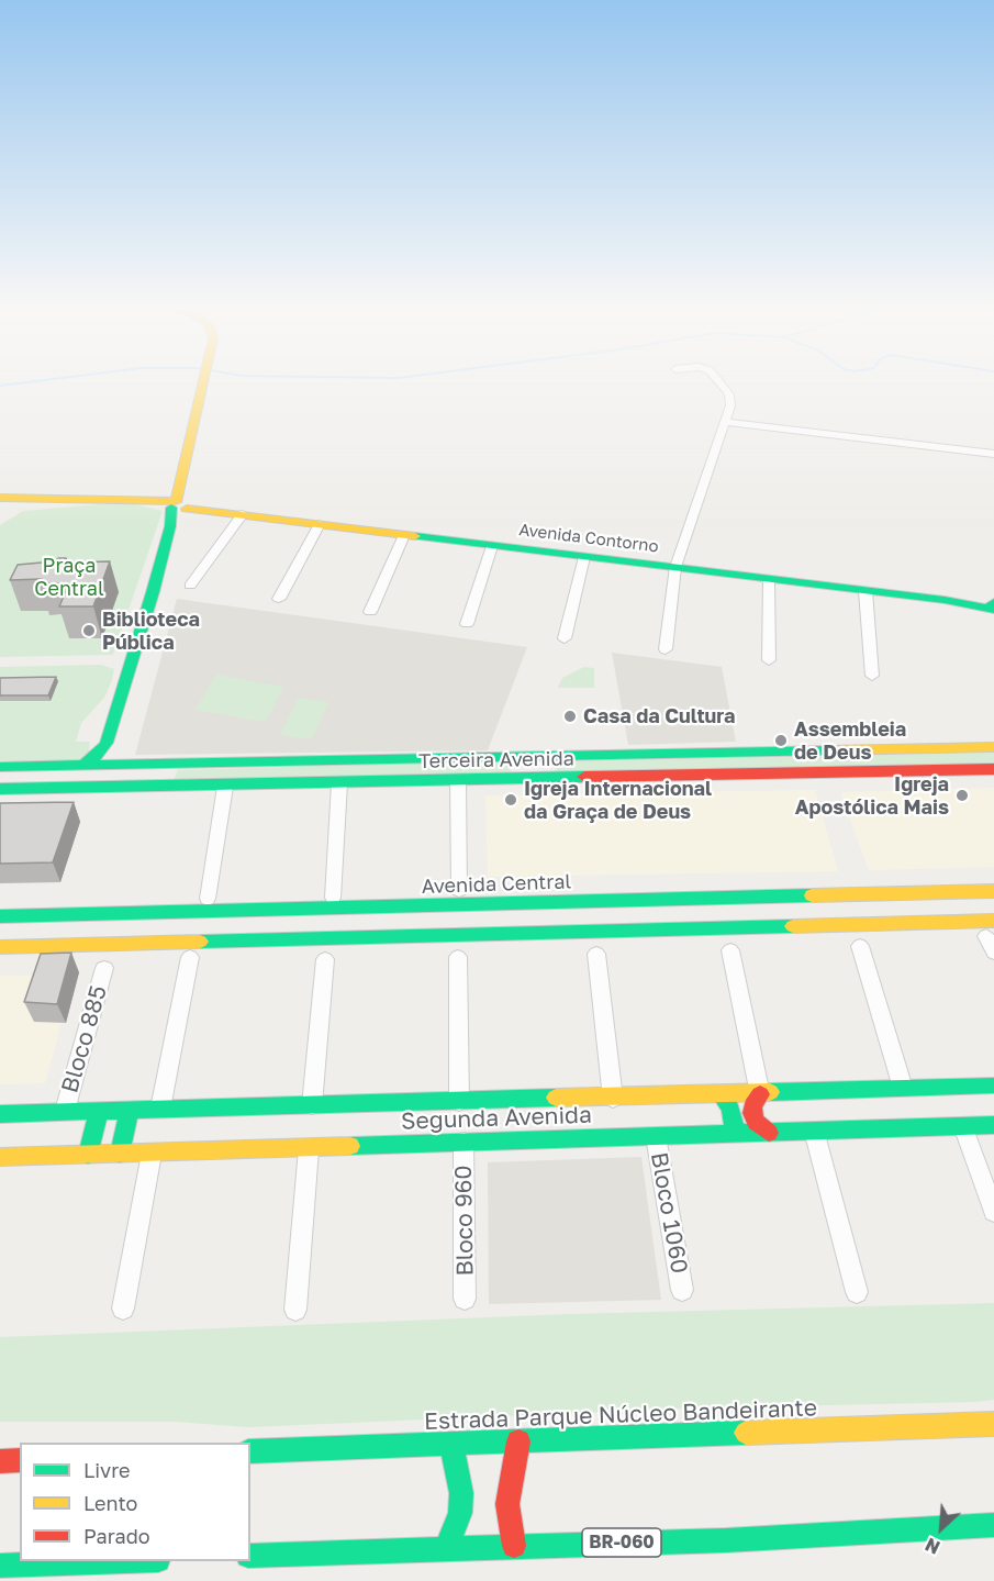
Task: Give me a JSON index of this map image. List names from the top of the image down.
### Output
{
  "streets": {
    "main road": [
      "Avenida Contorno",
      "Terceira Avenida",
      "Avenida Central",
      "Segunda Avenida",
      "Estrada Parque Núcleo Bandeirante",
      "BR-060"
    ],
    "street": ["Bloco 885", "Bloco 1060", "Bloco 960"]
  },
  "crossings": [
    ["Bloco 885", "Segunda Avenida"],
    ["Segunda Avenida", "Bloco 1060"],
    ["Segunda Avenida", "Bloco 960"]
  ],
  "parks": ["Praça Central"],
  "places": [
    "Biblioteca Pública",
    "Casa da Cultura",
    "Assembleia de Deus",
    "Igreja Apostólica Mais",
    "Igreja Internacional da Graça de Deus"
  ],
  "legend": ["Livre", "Lento", "Parado"],
  "north": "bottom left"
}
